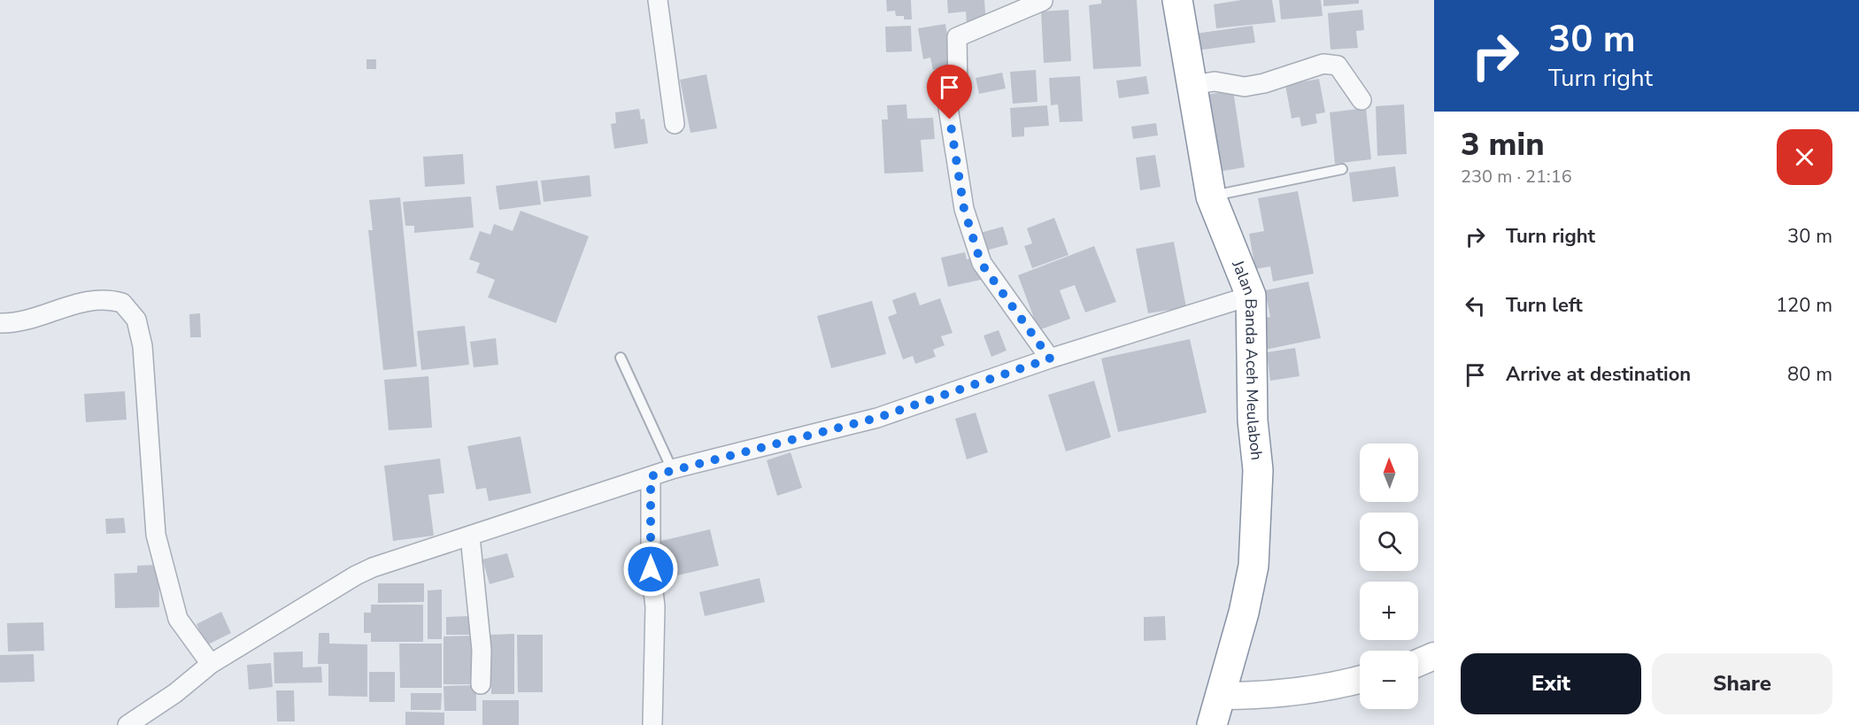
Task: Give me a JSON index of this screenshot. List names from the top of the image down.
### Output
{
  "streets": {
    "highway": ["Jalan Banda Aceh Meulaboh"]
  },
  "north": "top",
  "page": {
    "turn": ["30 m", "Turn right"],
    "heading": ["3 min", "230 m · 21:16"],
    "list": [
      {
        "name": "Turn right",
        "value": "30 m"
      },
      {
        "name": "Turn left",
        "value": "120 m"
      },
      {
        "name": "Arrive at destination",
        "value": "80 m"
      }
    ],
    "map_buttons": ["+", "−"],
    "buttons": ["Exit", "Share"]
  }
}
